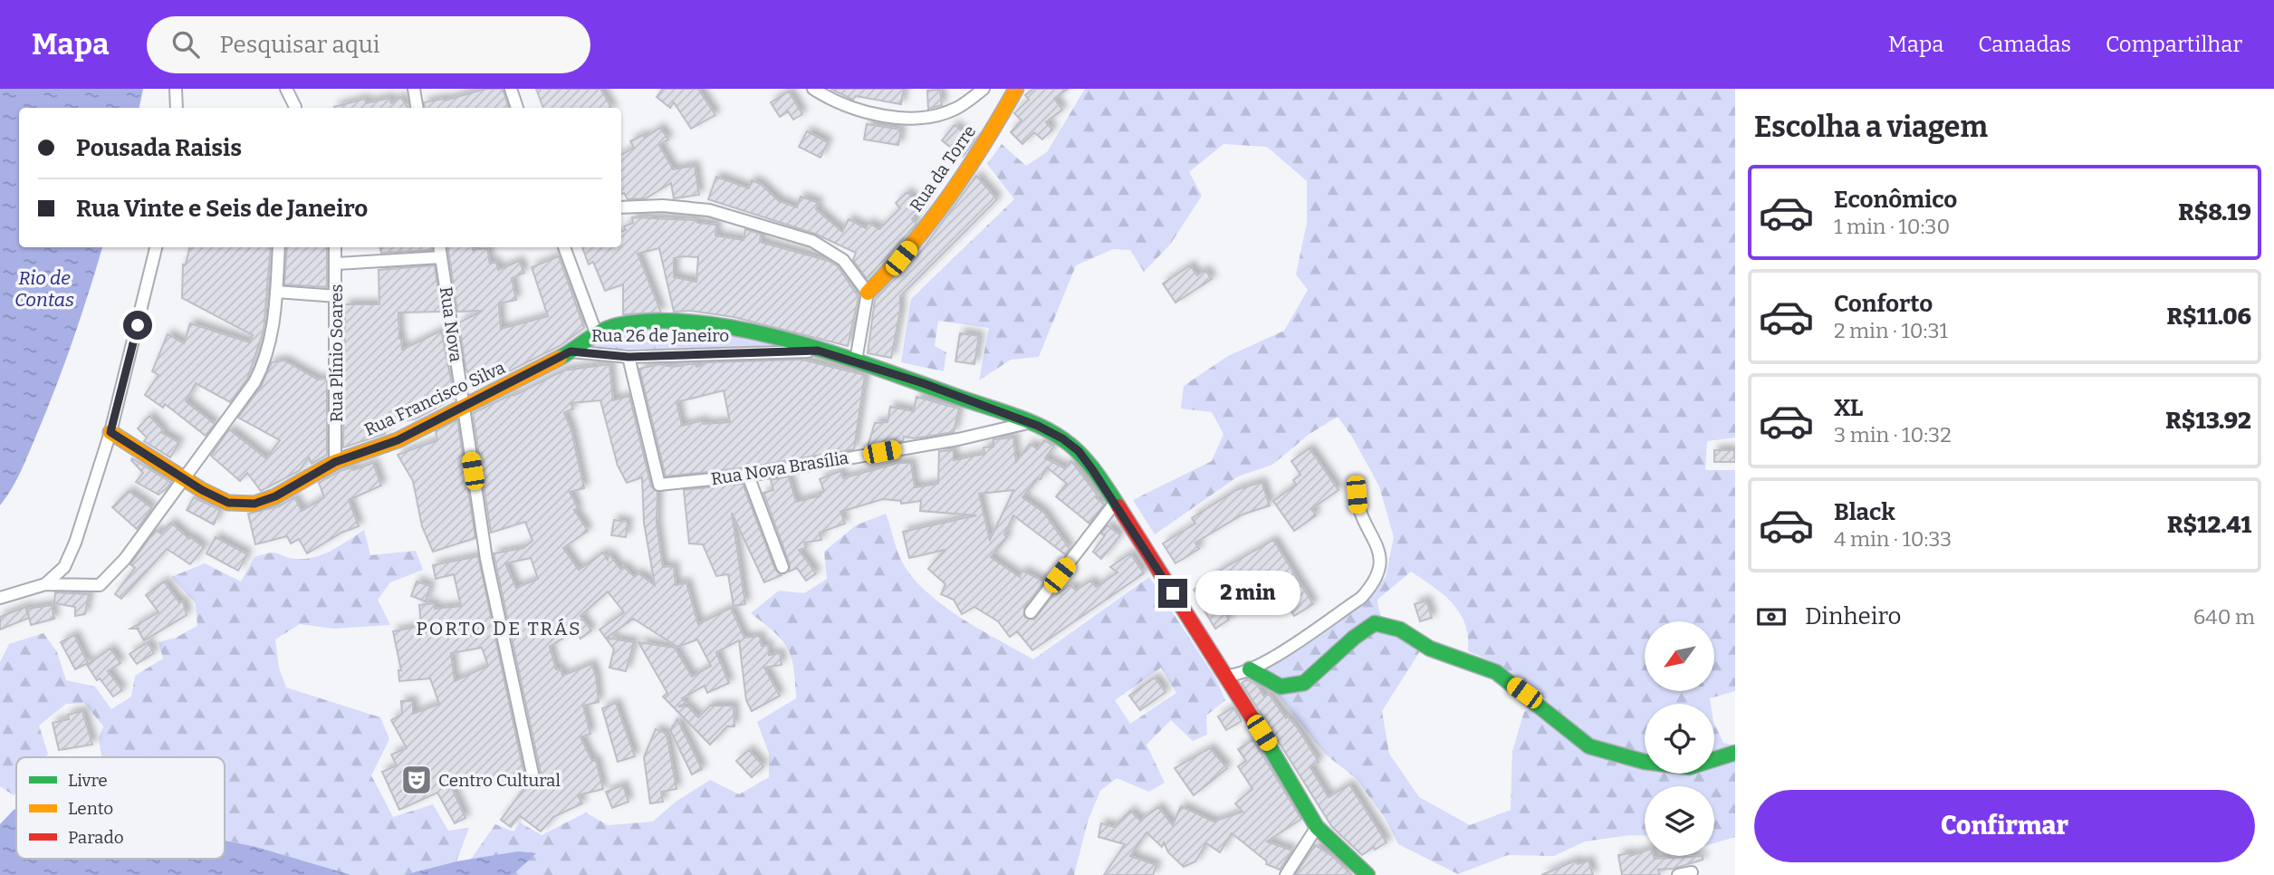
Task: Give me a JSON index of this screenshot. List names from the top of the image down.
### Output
{
  "streets": {
    "street": [
      "Rua da Torre",
      "Rua Nova",
      "Rua 26 de Janeiro",
      "Rua Plínio Soares",
      "Rua Francisco Silva",
      "Rua Nova Brasília"
    ]
  },
  "crossings": [
    ["Rua Nova", "Rua Francisco Silva"],
    ["Rua 26 de Janeiro", "Rua Francisco Silva"],
    ["Rua 26 de Janeiro", "Rua Nova Brasília"],
    ["Rua Plínio Soares", "Rua Francisco Silva"]
  ],
  "districts": ["PORTO DE TRÁS"],
  "water": ["Rio de Contas"],
  "places": {
    "theatre": ["Centro Cultural"]
  },
  "legend": ["Livre", "Lento", "Parado"],
  "north": "bottom left",
  "page": {
    "header": "Mapa",
    "search": "Pesquisar aqui",
    "nav": ["Mapa", "Camadas", "Compartilhar"],
    "heading": "Escolha a viagem",
    "banner": ["Pousada Raisis", "Rua Vinte e Seis de Janeiro"],
    "list": [
      {
        "name": "Econômico",
        "note": "1 min · 10:30",
        "value": "R$8.19"
      },
      {
        "name": "Conforto",
        "note": "2 min · 10:31",
        "value": "R$11.06"
      },
      {
        "name": "XL",
        "note": "3 min · 10:32",
        "value": "R$13.92"
      },
      {
        "name": "Black",
        "note": "4 min · 10:33",
        "value": "R$12.41"
      }
    ],
    "bubble": "2 min",
    "pay": ["Dinheiro", "640 m"],
    "buttons": "Confirmar"
  }
}
